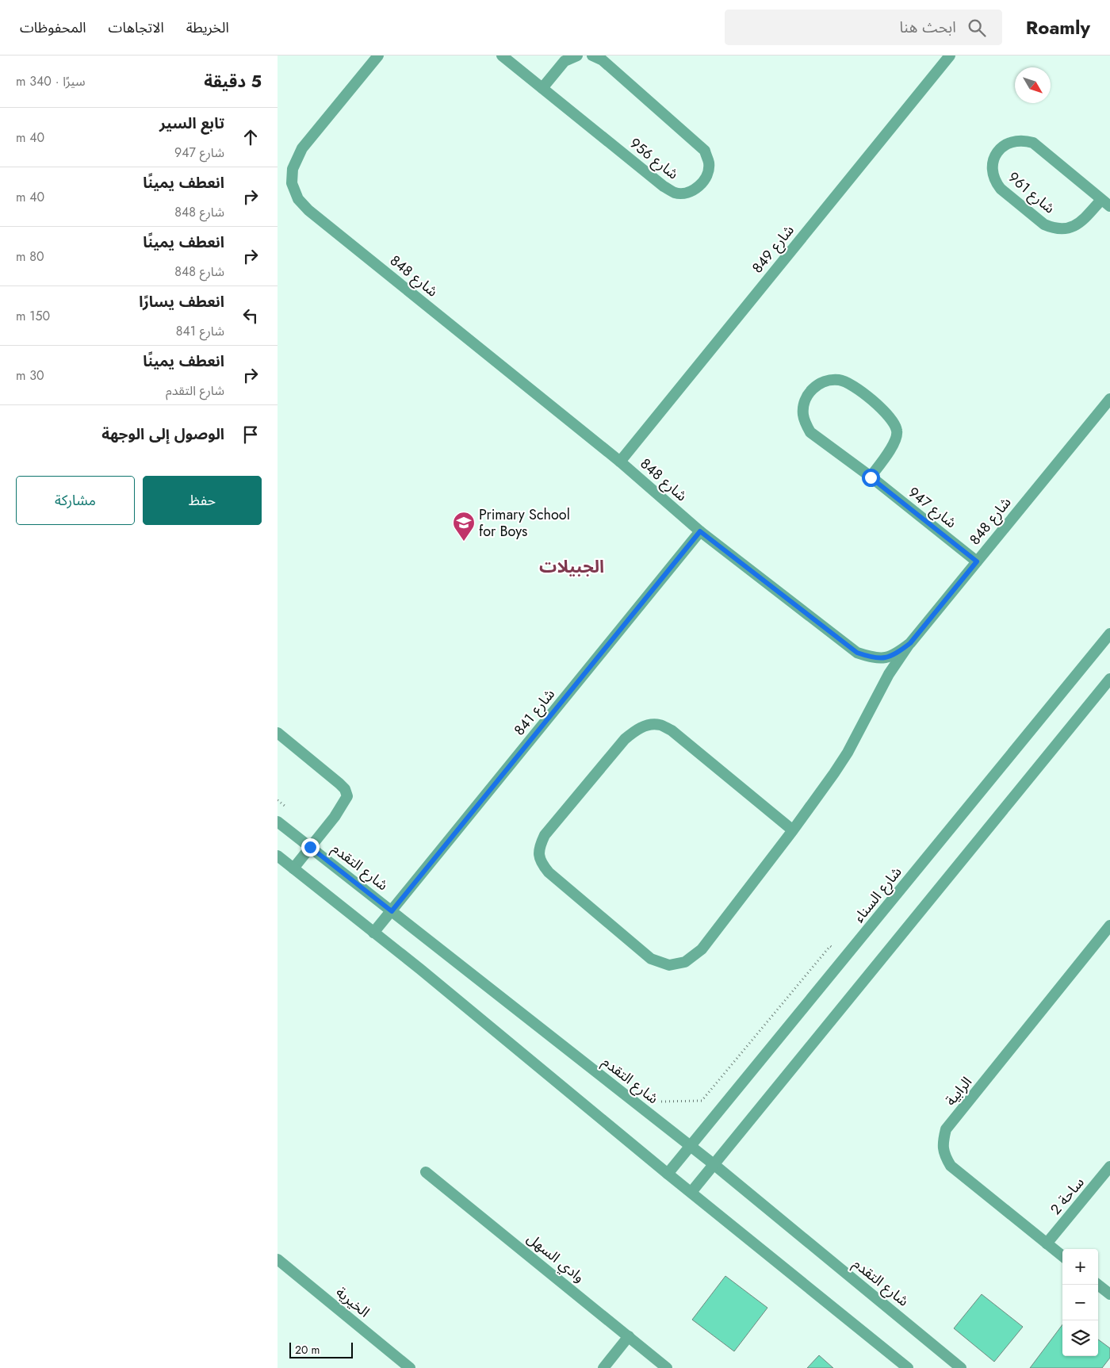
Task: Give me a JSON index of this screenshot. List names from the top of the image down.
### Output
{
  "streets": {
    "street": [
      "شارع 956",
      "شارع 961",
      "شارع 849",
      "شارع 848",
      "شارع 947",
      "شارع 841",
      "شارع التقدم",
      "شارع السناء",
      "الرابية",
      "ساحة 2",
      "وادي السهل",
      "الخيرية"
    ]
  },
  "crossings": [
    ["شارع 849", "شارع 848"],
    ["شارع 848", "شارع 947"],
    ["شارع 848", "شارع 841"],
    ["شارع 841", "شارع التقدم"],
    ["شارع التقدم", "شارع السناء"],
    ["الرابية", "ساحة 2"]
  ],
  "districts": ["الجبيلات"],
  "places": {
    "school or university": ["Primary School for Boys"]
  },
  "scale_bar": "20 m",
  "north": "bottom right",
  "page": {
    "header": "Roamly",
    "search": "ابحث هنا",
    "nav": ["الخريطة", "الاتجاهات", "المحفوظات"],
    "heading": ["5 دقيقة", "سيرًا · 340 m"],
    "list": [
      ["تابع السير", "شارع 947", "40 m"],
      ["انعطف يمينًا", "شارع 848", "40 m"],
      ["انعطف يمينًا", "شارع 848", "80 m"],
      ["انعطف يسارًا", "شارع 841", "150 m"],
      ["انعطف يمينًا", "شارع التقدم", "30 m"],
      "الوصول إلى الوجهة"
    ],
    "buttons": ["حفظ", "مشاركة"],
    "map_buttons": ["+", "−"],
    "scale": "20 m"
  }
}
